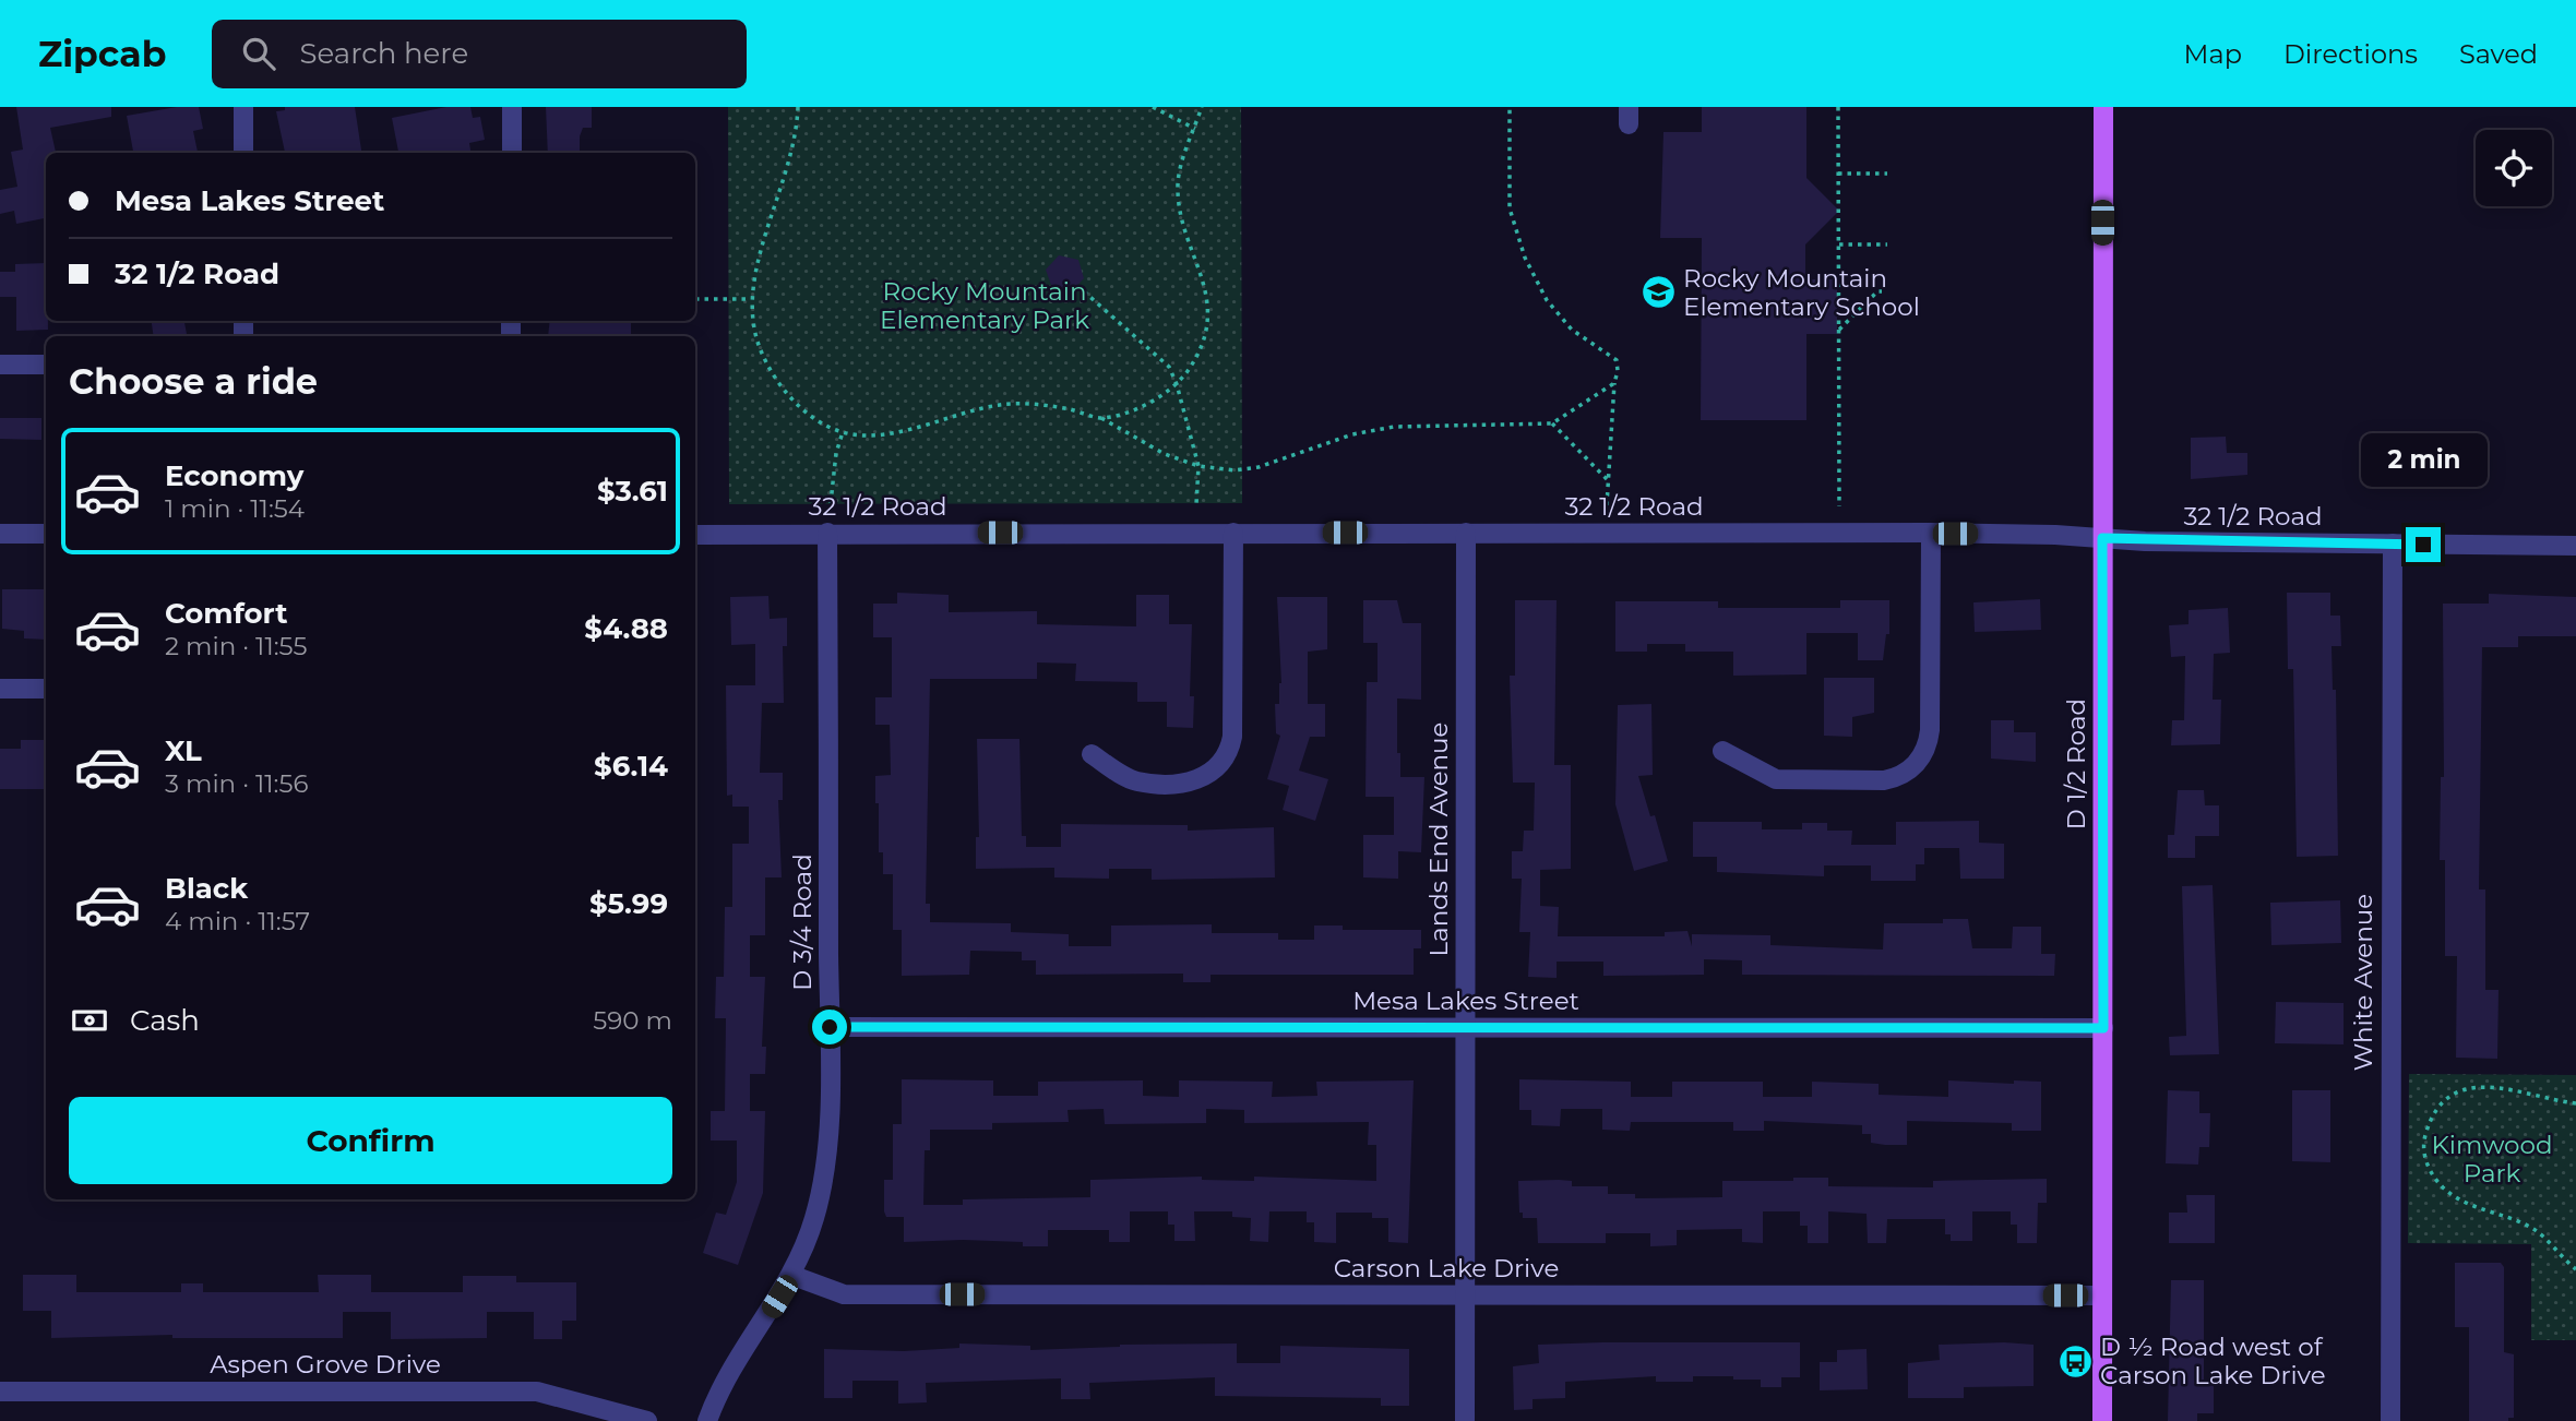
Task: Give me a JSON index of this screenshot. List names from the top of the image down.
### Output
{
  "streets": {
    "main road": ["D 1/2 Road"],
    "street": [
      "32 1/2 Road",
      "Lands End Avenue",
      "D 3/4 Road",
      "White Avenue",
      "Mesa Lakes Street",
      "Carson Lake Drive",
      "Aspen Grove Drive"
    ]
  },
  "crossings": [
    ["32 1/2 Road", "D 1/2 Road"],
    ["32 1/2 Road", "Lands End Avenue"],
    ["32 1/2 Road", "D 3/4 Road"],
    ["32 1/2 Road", "White Avenue"],
    ["D 1/2 Road", "Mesa Lakes Street"],
    ["D 1/2 Road", "Carson Lake Drive"],
    ["Lands End Avenue", "Mesa Lakes Street"],
    ["Lands End Avenue", "Carson Lake Drive"],
    ["D 3/4 Road", "Mesa Lakes Street"],
    ["D 3/4 Road", "Carson Lake Drive"]
  ],
  "parks": ["Rocky Mountain Elementary Park", "Kimwood Park"],
  "places": {
    "school or university": ["Rocky Mountain Elementary School"],
    "bus stop": ["D ½ Road west of Carson Lake Drive"]
  },
  "page": {
    "header": "Zipcab",
    "search": "Search here",
    "nav": ["Map", "Directions", "Saved"],
    "banner": ["Mesa Lakes Street", "32 1/2 Road"],
    "heading": "Choose a ride",
    "list": [
      {
        "name": "Economy",
        "note": "1 min · 11:54",
        "value": "$3.61"
      },
      {
        "name": "Comfort",
        "note": "2 min · 11:55",
        "value": "$4.88"
      },
      {
        "name": "XL",
        "note": "3 min · 11:56",
        "value": "$6.14"
      },
      {
        "name": "Black",
        "note": "4 min · 11:57",
        "value": "$5.99"
      }
    ],
    "bubble": "2 min",
    "pay": ["Cash", "590 m"],
    "buttons": "Confirm"
  }
}
